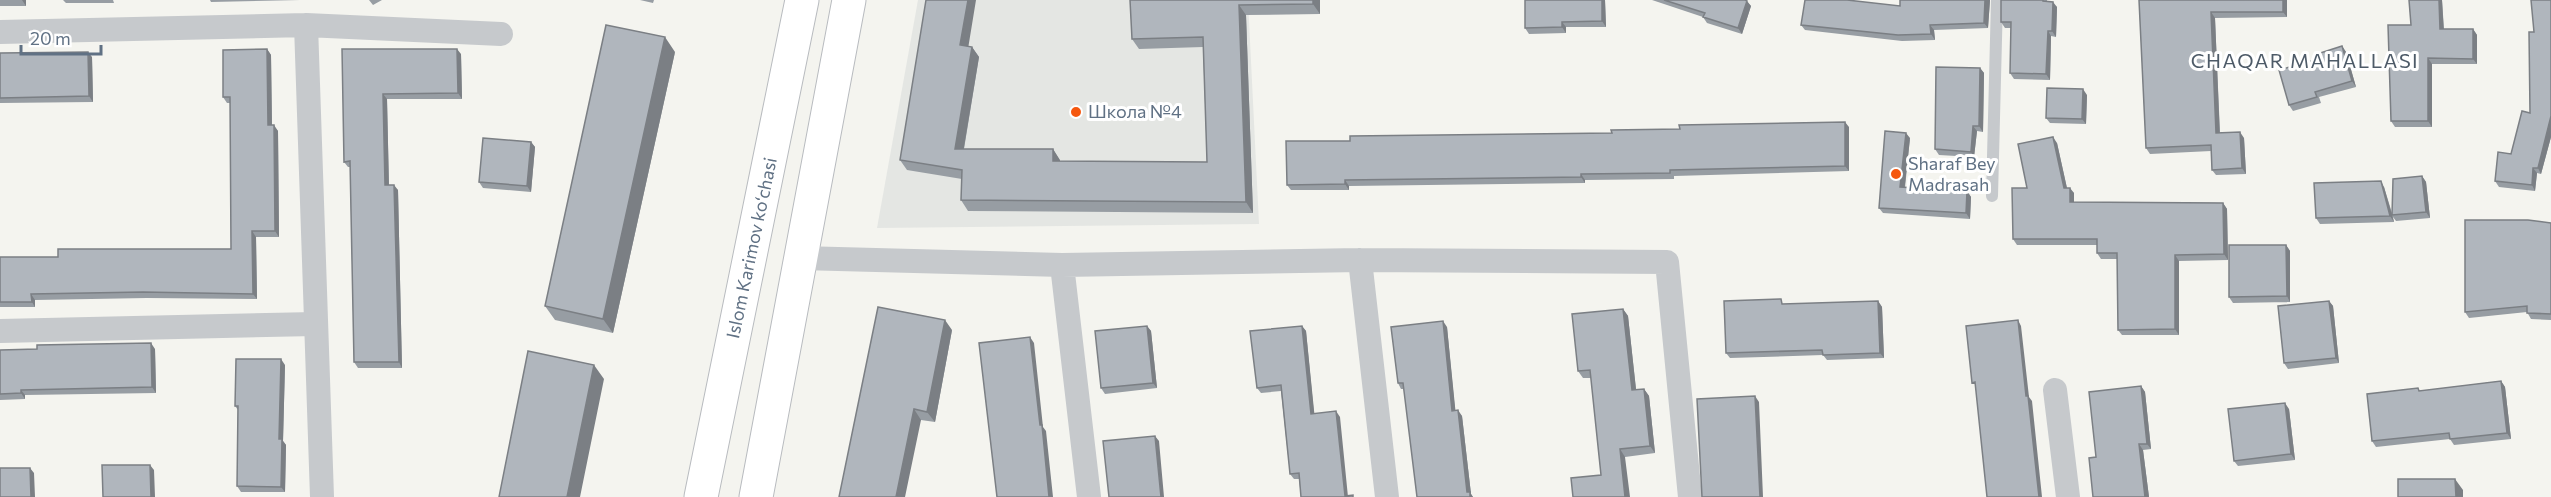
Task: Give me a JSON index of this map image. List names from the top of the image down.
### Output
{
  "streets": {
    "main road": ["Islom Karimov ko‘chasi"]
  },
  "districts": ["CHAQAR MAHALLASI"],
  "places": ["Школа №4", "Sharaf Bey Madrasah"],
  "scale_bar": "20 m"
}
